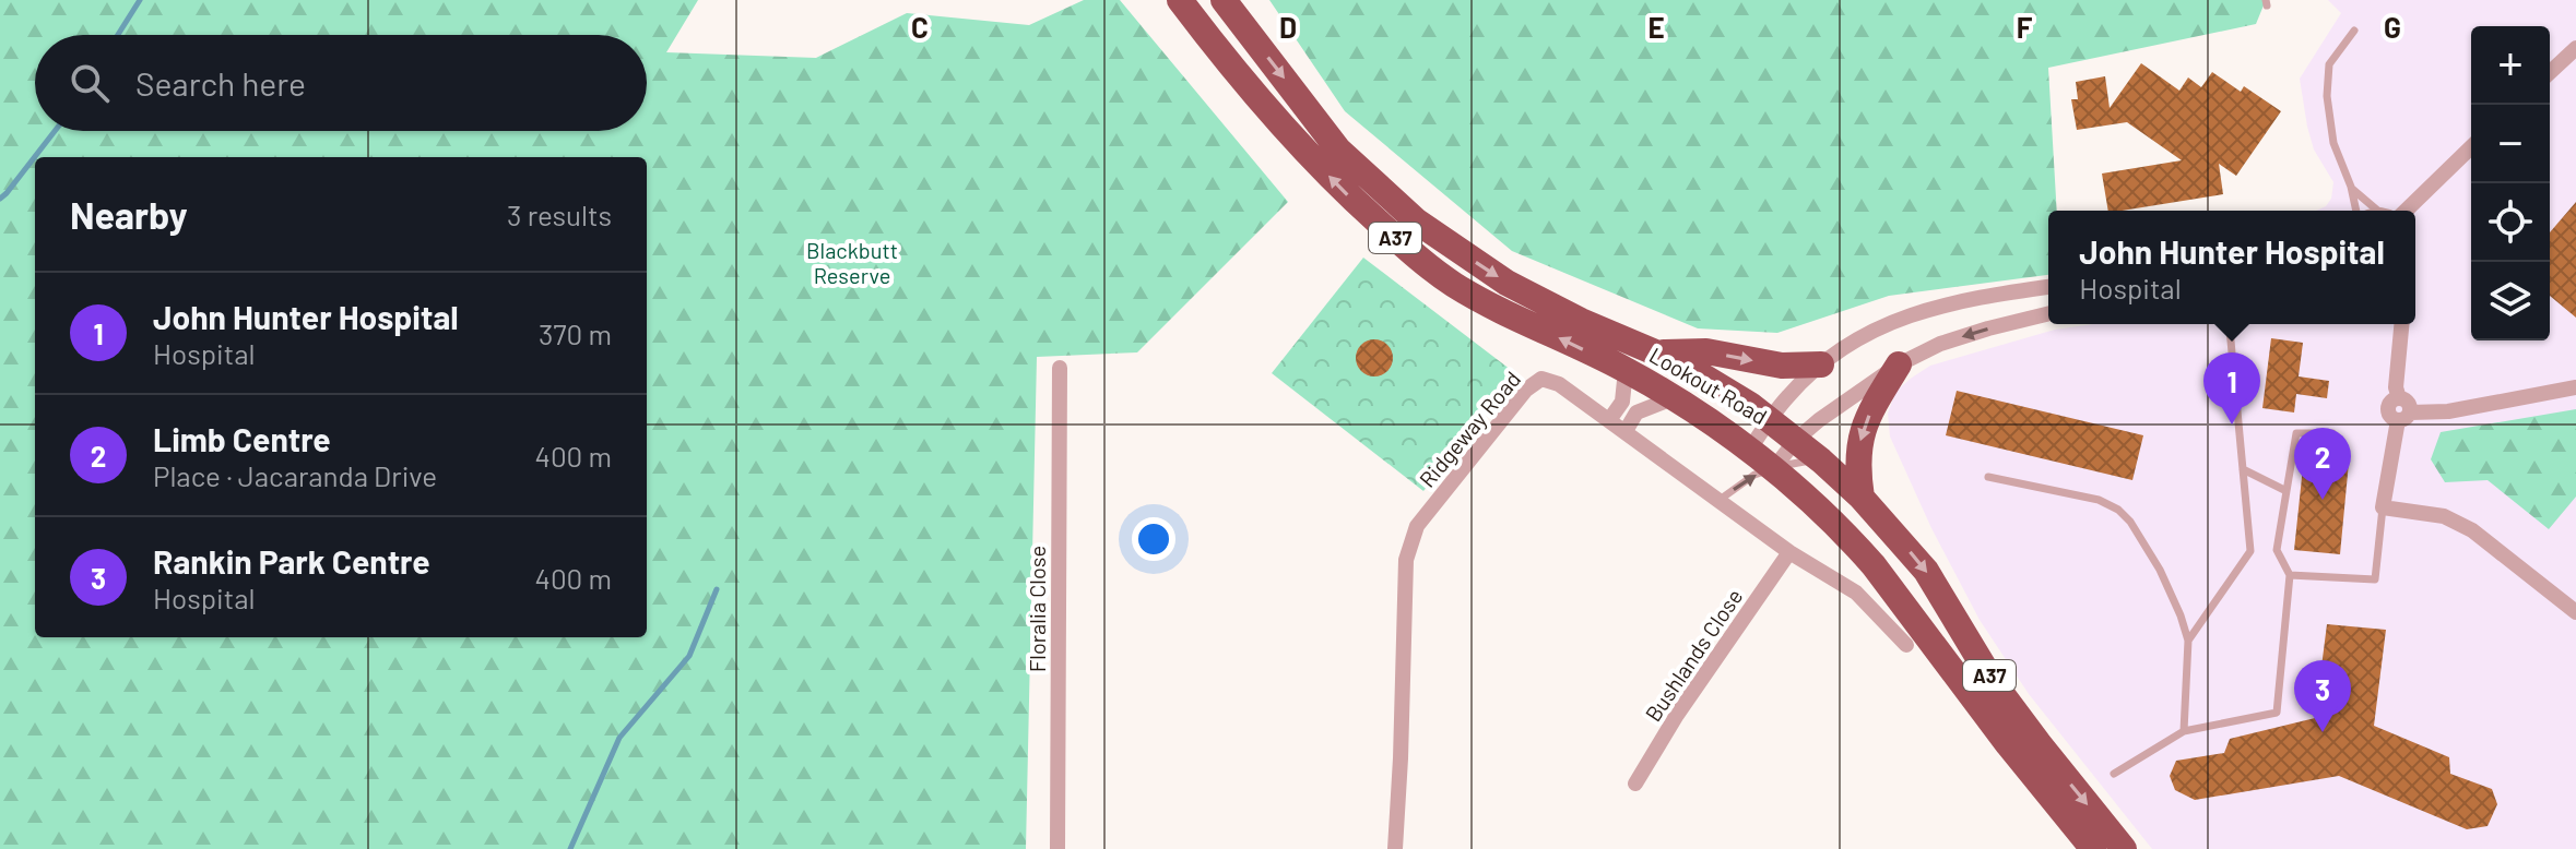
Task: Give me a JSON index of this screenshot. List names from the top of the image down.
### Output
{
  "streets": {
    "highway": ["A37", "Lookout Road"],
    "street": ["Ridgeway Road", "Floralia Close", "Bushlands Close"]
  },
  "crossings": [
    ["Lookout Road", "Ridgeway Road"],
    ["Ridgeway Road", "Bushlands Close"]
  ],
  "parks": ["Blackbutt Reserve"],
  "page": {
    "map_buttons": ["+", "−"],
    "search": "Search here",
    "heading": ["Nearby", "3 results"],
    "popup": ["John Hunter Hospital", "Hospital"],
    "list": [
      {
        "mark": "1",
        "name": "John Hunter Hospital",
        "note": "Hospital",
        "value": "370 m"
      },
      {
        "mark": "2",
        "name": "Limb Centre",
        "note": "Place · Jacaranda Drive",
        "value": "400 m"
      },
      {
        "mark": "3",
        "name": "Rankin Park Centre",
        "note": "Hospital",
        "value": "400 m"
      }
    ],
    "pins": ["1", "2", "3"]
  },
  "grid": {
    "columns": [
      "C",
      "D",
      "E",
      "F",
      "G"
    ]
  }
}
